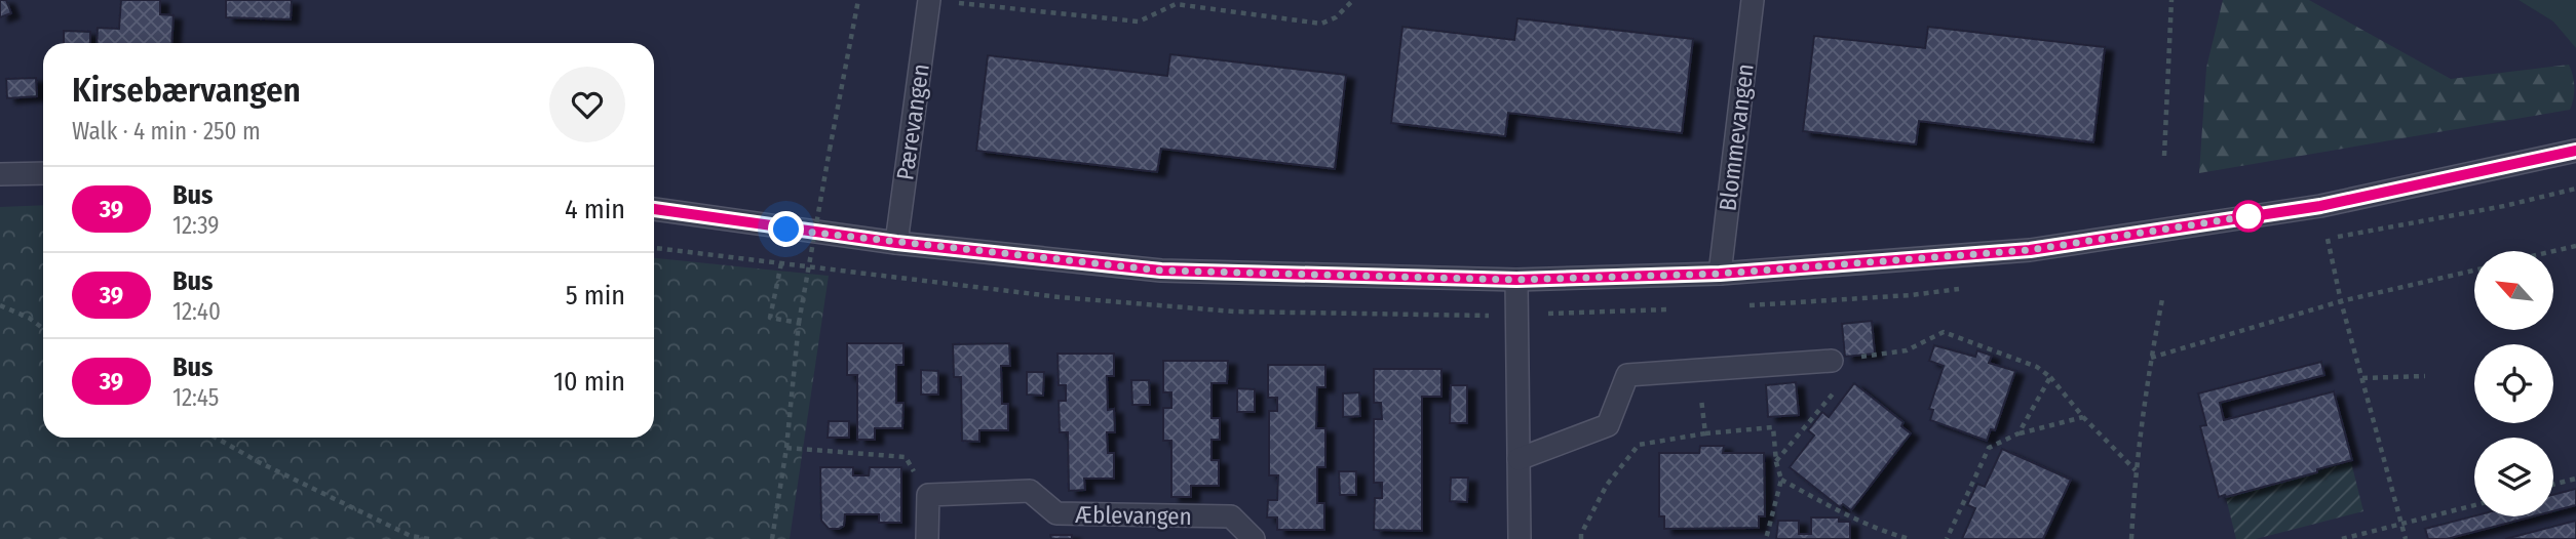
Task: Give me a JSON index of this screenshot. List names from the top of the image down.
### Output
{
  "streets": {
    "street": ["Pærevangen", "Blommevangen", "Æblevangen"]
  },
  "lines": ["bus line 39"],
  "north": "top left",
  "page": {
    "heading": ["Kirsebærvangen", "Walk · 4 min · 250 m"],
    "list": [
      {
        "mark": "39",
        "name": "Bus",
        "note": "12:39",
        "value": "4 min"
      },
      {
        "mark": "39",
        "name": "Bus",
        "note": "12:40",
        "value": "5 min"
      },
      {
        "mark": "39",
        "name": "Bus",
        "note": "12:45",
        "value": "10 min"
      }
    ]
  }
}
